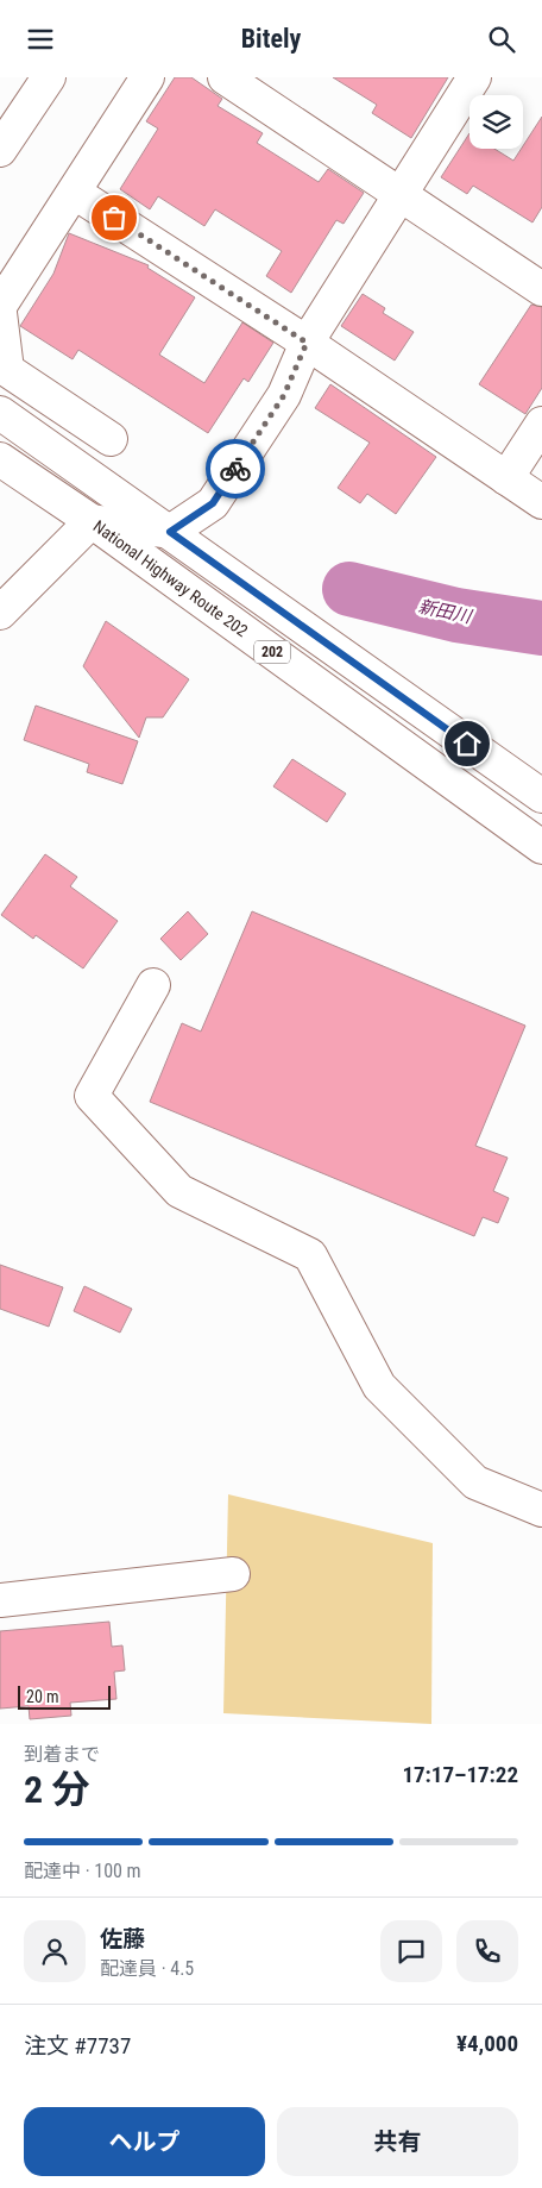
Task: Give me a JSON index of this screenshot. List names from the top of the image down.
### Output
{
  "streets": {
    "main road": ["National Highway Route 202", "202"]
  },
  "water": ["新田川"],
  "scale_bar": "20 m",
  "page": {
    "header": "Bitely",
    "scale": "20 m",
    "heading": ["2 分", "到着まで", "17:17–17:22"],
    "panel": [
      "佐藤",
      "配達員 · 4.5",
      "注文 #7737",
      "¥4,000"
    ],
    "bar": "配達中 · 100 m",
    "buttons": ["ヘルプ", "共有"]
  }
}
